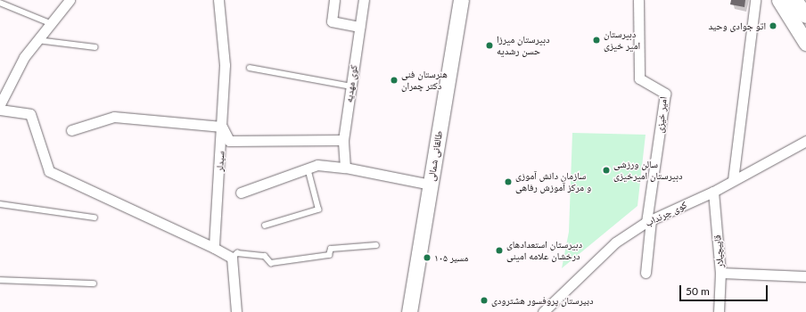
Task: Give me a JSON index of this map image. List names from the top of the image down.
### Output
{
  "streets": {
    "main road": ["طالقانی شمالی"],
    "street": [
      "کوی ‌‌‌مهدیه",
      "امیر خیزی",
      "سیدلر",
      "کوی چرنداب",
      "قاپیچیلار"
    ]
  },
  "crossings": [
    ["امیر خیزی", "کوی چرنداب"],
    ["کوی چرنداب", "قاپیچیلار"]
  ],
  "places": [
    "اتو جوادی وحید",
    "دبیرستان امیر خیزی",
    "دبیرستان میرزا حسن رشدیه",
    "هنرستان فنی دکتر چمران",
    "سالن ورزشی دبیرستان امیرخیزی",
    "سازمان دانش آموزی و مرکز آموزش رفاهی",
    "دبیرستان استعدادهای درخشان علامه امینی",
    "مسیر ۱۰۵",
    "دبیرستان پروفسور هشترودی"
  ],
  "scale_bar": "50 m"
}
